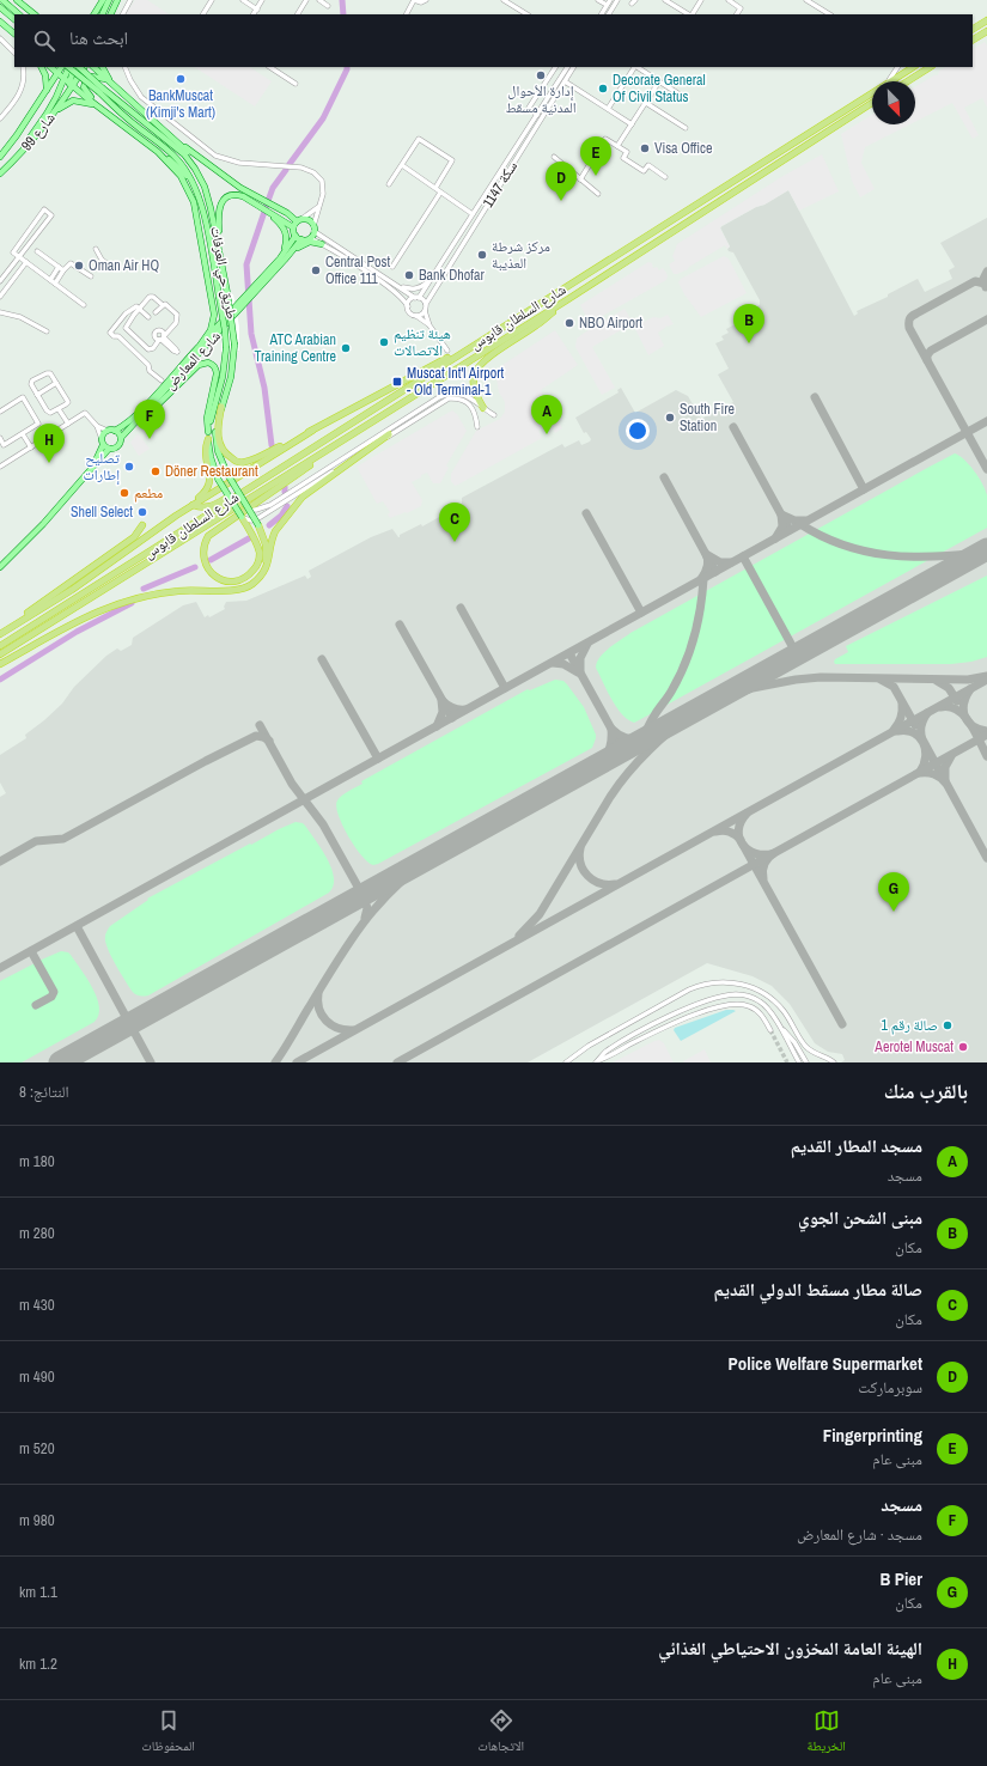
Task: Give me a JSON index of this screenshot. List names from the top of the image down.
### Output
{
  "streets": {
    "highway": ["شارع السلطان قابوس"],
    "main road": ["99 شارع", "طريق حي العرفات", "شارع المعارض"],
    "street": ["سكة 1147"]
  },
  "places": {
    "other": [
      "إدارة الأحوال المدنية مسقط",
      "BankMuscat (Kimji's Mart)",
      "Decorate General Of Civil Status",
      "Visa Office",
      "مركز شرطة العذيبة",
      "Oman Air HQ",
      "Central Post Office 111",
      "Bank Dhofar",
      "NBO Airport",
      "هيئة تنظيم الاتصالات",
      "ATC Arabian Training Centre",
      "South Fire Station",
      "تصليح إطارات",
      "Döner Restaurant",
      "مطعم",
      "Shell Select",
      "صالة رقم 1",
      "Aerotel Muscat"
    ],
    "transit": ["Muscat Int'l Airport - Old Terminal-1"]
  },
  "north": "bottom right",
  "page": {
    "search": "ابحث هنا",
    "pins": [
      "E",
      "D",
      "B",
      "A",
      "F",
      "H",
      "C",
      "G"
    ],
    "heading": ["بالقرب منك", "النتائج: 8"],
    "list": [
      {
        "mark": "A",
        "name": "مسجد المطار القديم",
        "note": "مسجد",
        "value": "180 m"
      },
      {
        "mark": "B",
        "name": "مبنى الشحن الجوي",
        "note": "مكان",
        "value": "280 m"
      },
      {
        "mark": "C",
        "name": "صالة مطار مسقط الدولي القديم",
        "note": "مكان",
        "value": "430 m"
      },
      {
        "mark": "D",
        "name": "Police Welfare Supermarket",
        "note": "سوبرماركت",
        "value": "490 m"
      },
      {
        "mark": "E",
        "name": "Fingerprinting",
        "note": "مبنى عام",
        "value": "520 m"
      },
      {
        "mark": "F",
        "name": "مسجد",
        "note": "مسجد · شارع المعارض",
        "value": "980 m"
      },
      {
        "mark": "G",
        "name": "B Pier",
        "note": "مكان",
        "value": "1.1 km"
      },
      {
        "mark": "H",
        "name": "الهيئة العامة المخزون الاحتياطي الغذائي",
        "note": "مبنى عام",
        "value": "1.2 km"
      }
    ],
    "nav": ["الخريطة", "الاتجاهات", "المحفوظات"]
  }
}
